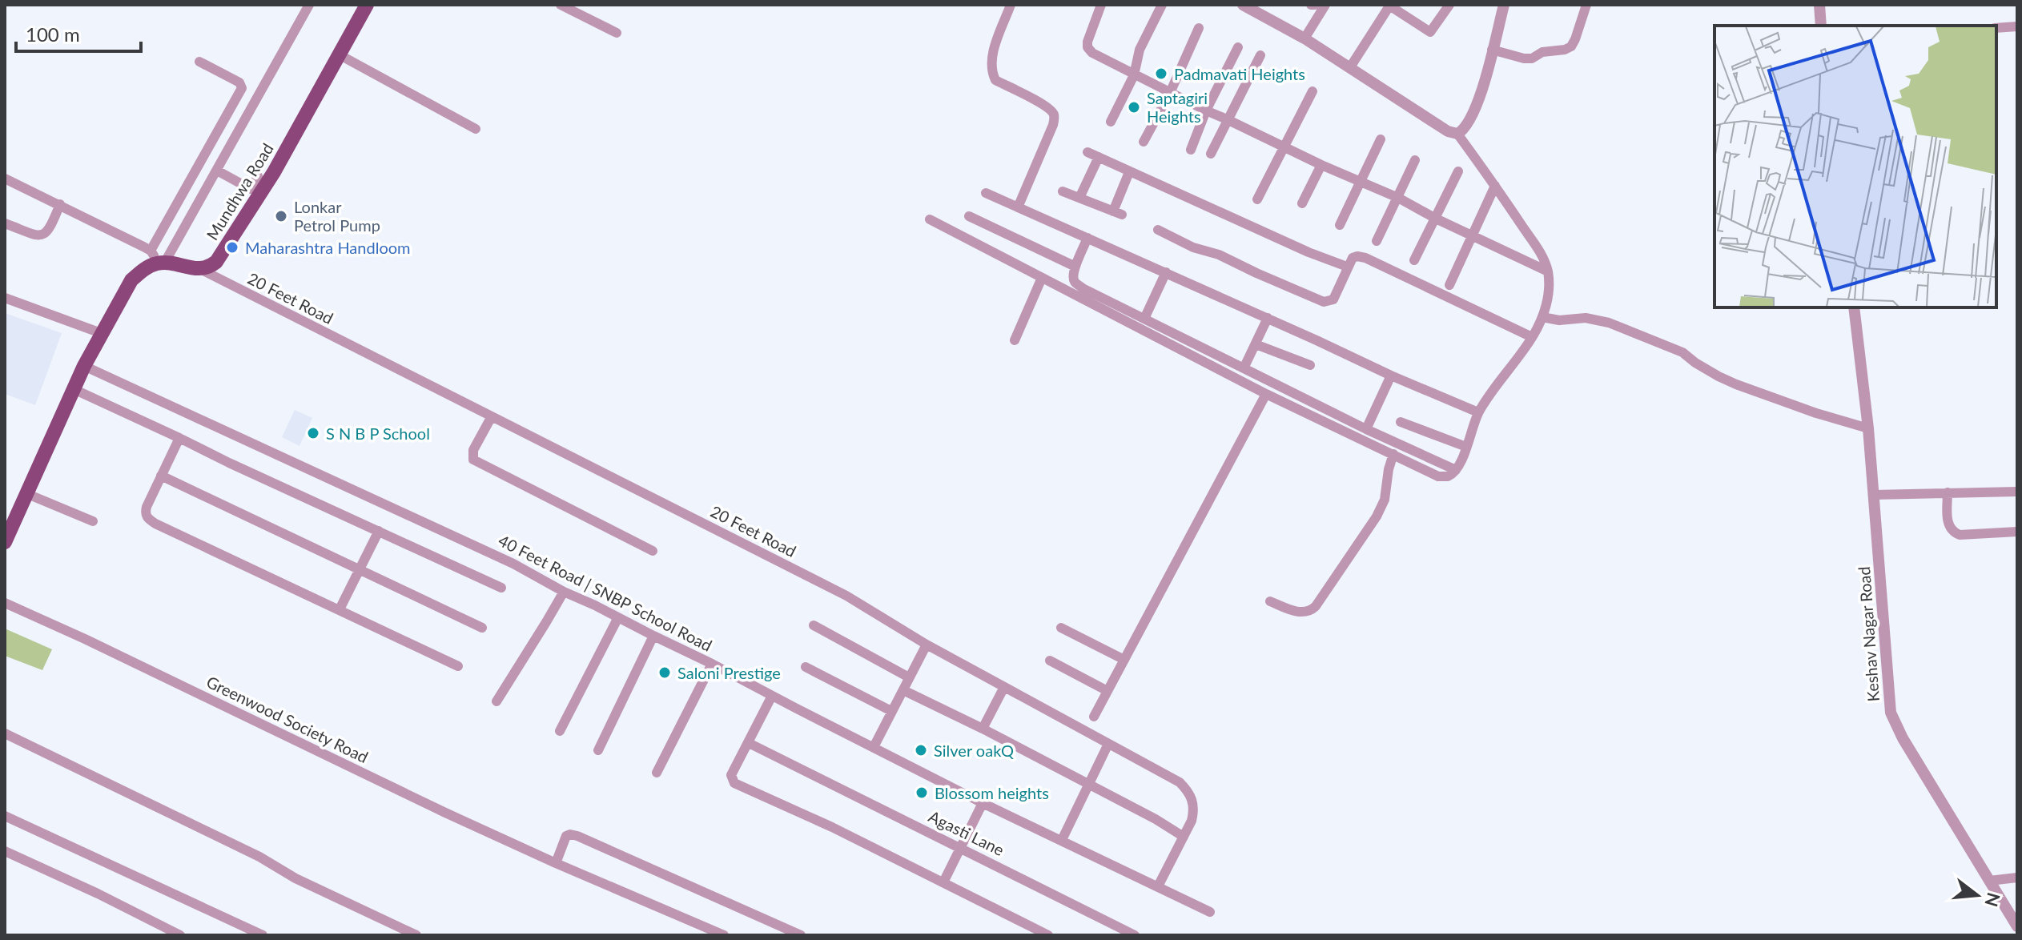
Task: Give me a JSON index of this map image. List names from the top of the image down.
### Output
{
  "streets": {
    "main road": ["Mundhwa Road"],
    "street": [
      "20 Feet Road",
      "40 Feet Road | SNBP School Road",
      "Keshav Nagar Road",
      "Greenwood Society Road",
      "Agasti Lane"
    ]
  },
  "crossings": [
    ["Mundhwa Road", "20 Feet Road"],
    ["20 Feet Road", "40 Feet Road | SNBP School Road"]
  ],
  "places": [
    "Padmavati Heights",
    "Saptagiri Heights",
    "Lonkar Petrol Pump",
    "Maharashtra Handloom",
    "S N B P School",
    "Saloni Prestige",
    "Silver oakQ",
    "Blossom heights"
  ],
  "scale_bar": "100 m",
  "north": "right"
}
